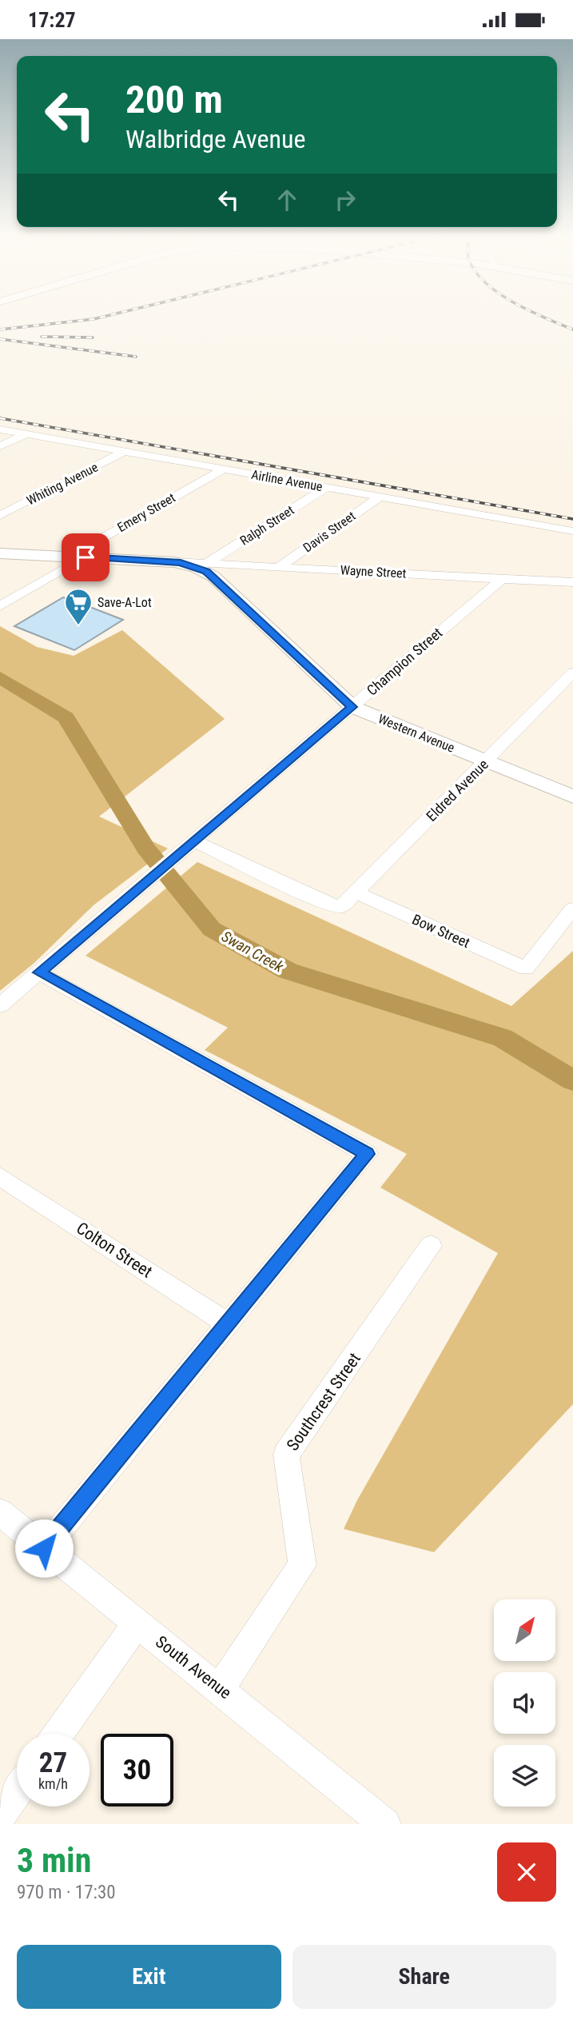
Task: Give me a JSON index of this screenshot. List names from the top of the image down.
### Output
{
  "streets": {
    "main road": ["Western Avenue"],
    "street": [
      "Airline Avenue",
      "Whiting Avenue",
      "Emery Street",
      "Ralph Street",
      "Davis Street",
      "Wayne Street",
      "Champion Street",
      "Eldred Avenue",
      "Bow Street",
      "Colton Street",
      "Southcrest Street",
      "South Avenue"
    ]
  },
  "crossings": [
    ["Airline Avenue", "Whiting Avenue"],
    ["Airline Avenue", "Emery Street"],
    ["Airline Avenue", "Ralph Street"],
    ["Airline Avenue", "Davis Street"],
    ["Emery Street", "Western Avenue"],
    ["Ralph Street", "Wayne Street"],
    ["Davis Street", "Wayne Street"],
    ["Wayne Street", "Champion Street"],
    ["Wayne Street", "Western Avenue"],
    ["Champion Street", "Western Avenue"],
    ["Champion Street", "Eldred Avenue"],
    ["Western Avenue", "Eldred Avenue"],
    ["Eldred Avenue", "Bow Street"],
    ["Southcrest Street", "South Avenue"]
  ],
  "water": ["Swan Creek"],
  "places": {
    "supermarket": ["Save-A-Lot"]
  },
  "north": "top right",
  "page": {
    "status": "17:27",
    "turn": ["200 m", "Walbridge Avenue"],
    "speed": "27 km/h",
    "limit": "30",
    "heading": ["3 min", "970 m · 17:30"],
    "buttons": ["Exit", "Share"]
  }
}
